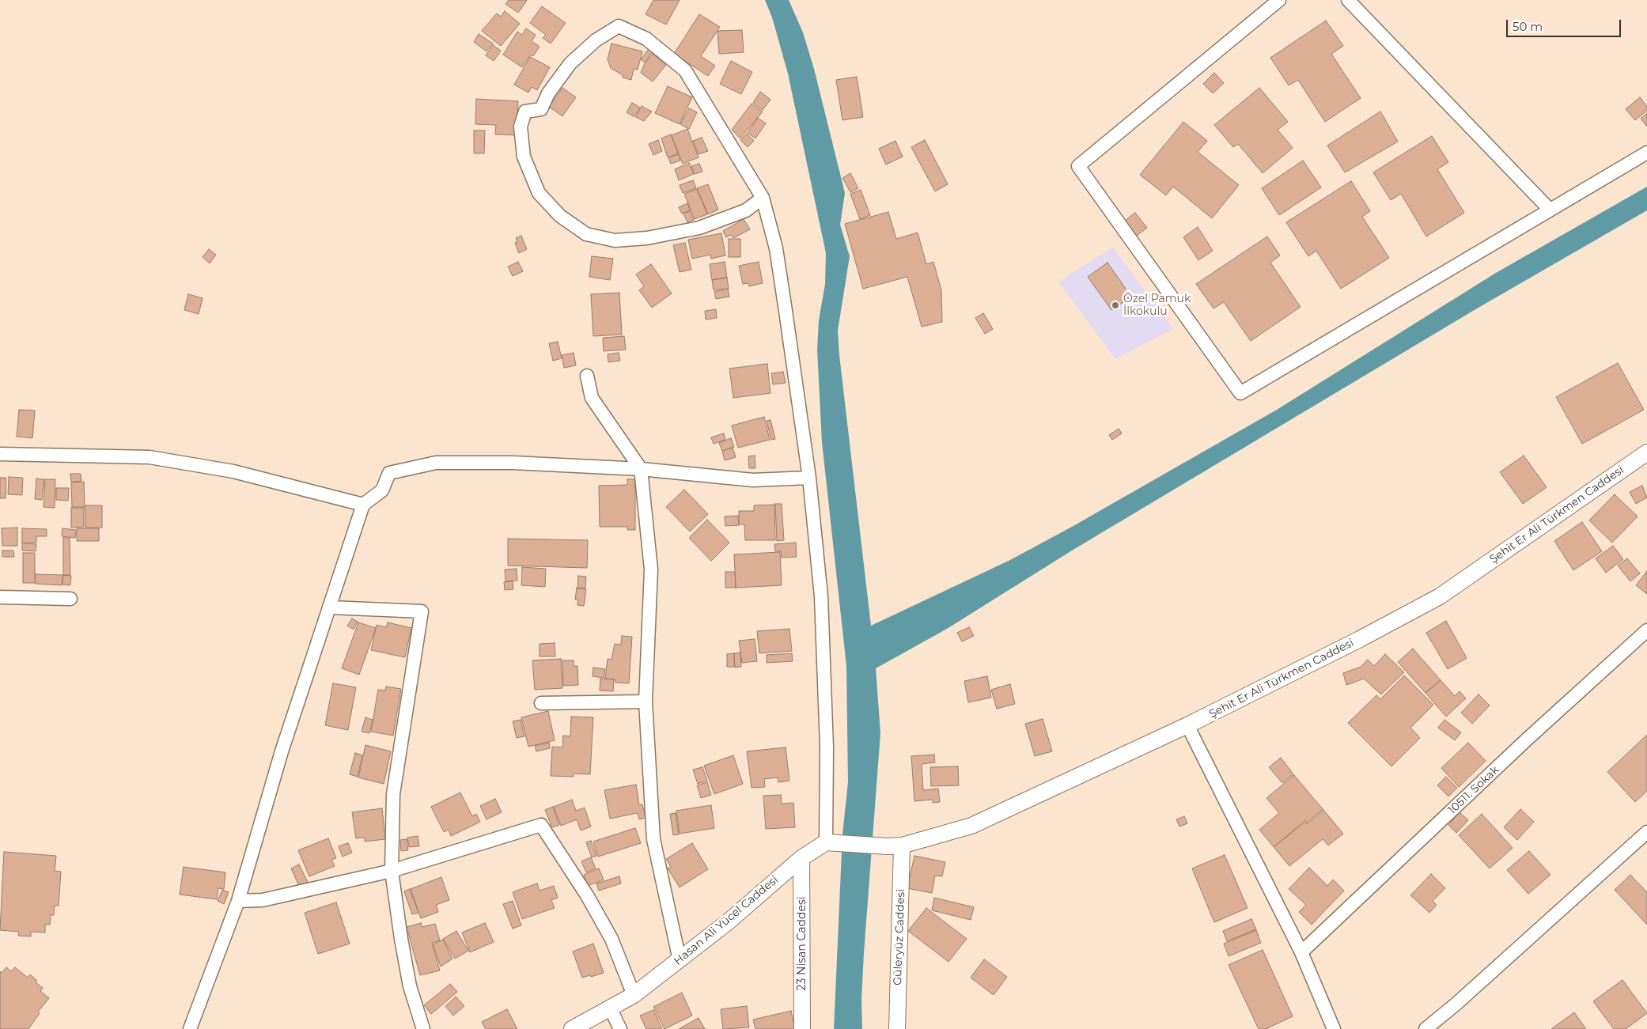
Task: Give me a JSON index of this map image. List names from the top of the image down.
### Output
{
  "streets": {
    "street": [
      "Şehit Er Ali Türkmen Caddesi",
      "10511. Sokak",
      "Hasan Ali Yücel Caddesi",
      "Güleryüz Caddesi",
      "23 Nisan Caddesi"
    ]
  },
  "crossings": [
    ["Şehit Er Ali Türkmen Caddesi", "Güleryüz Caddesi"],
    ["Hasan Ali Yücel Caddesi", "23 Nisan Caddesi"]
  ],
  "places": ["Özel Pamuk İlkokulu"],
  "scale_bar": "50 m"
}
